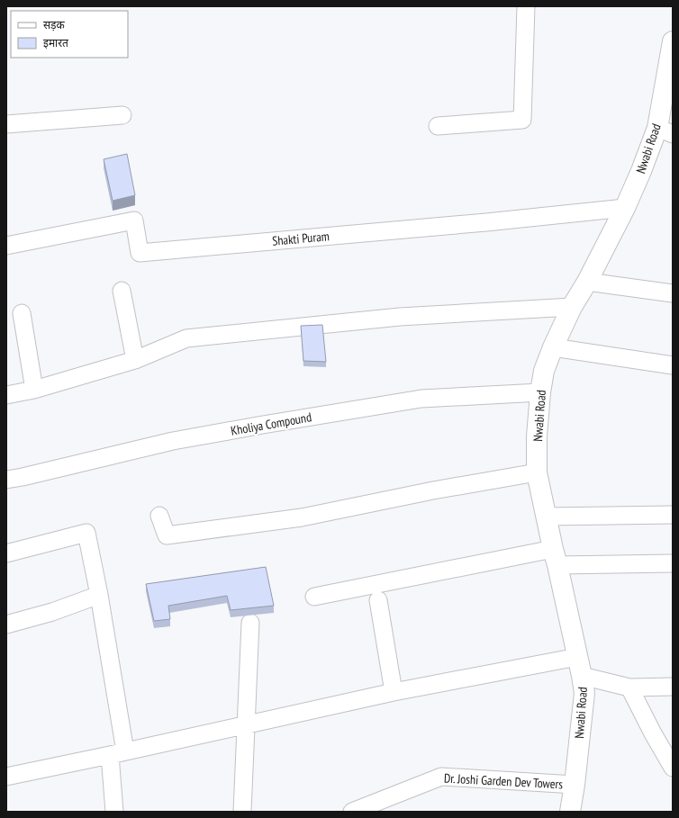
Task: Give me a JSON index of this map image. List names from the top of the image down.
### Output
{
  "streets": {
    "street": [
      "Nwabi Road",
      "Shakti Puram",
      "Kholiya Compound",
      "Dr. Joshi Garden Dev Towers"
    ]
  },
  "crossings": [
    ["Nwabi Road", "Shakti Puram"],
    ["Nwabi Road", "Kholiya Compound"],
    ["Nwabi Road", "Dr. Joshi Garden Dev Towers"]
  ],
  "legend": ["सड़क", "इमारत"]
}
